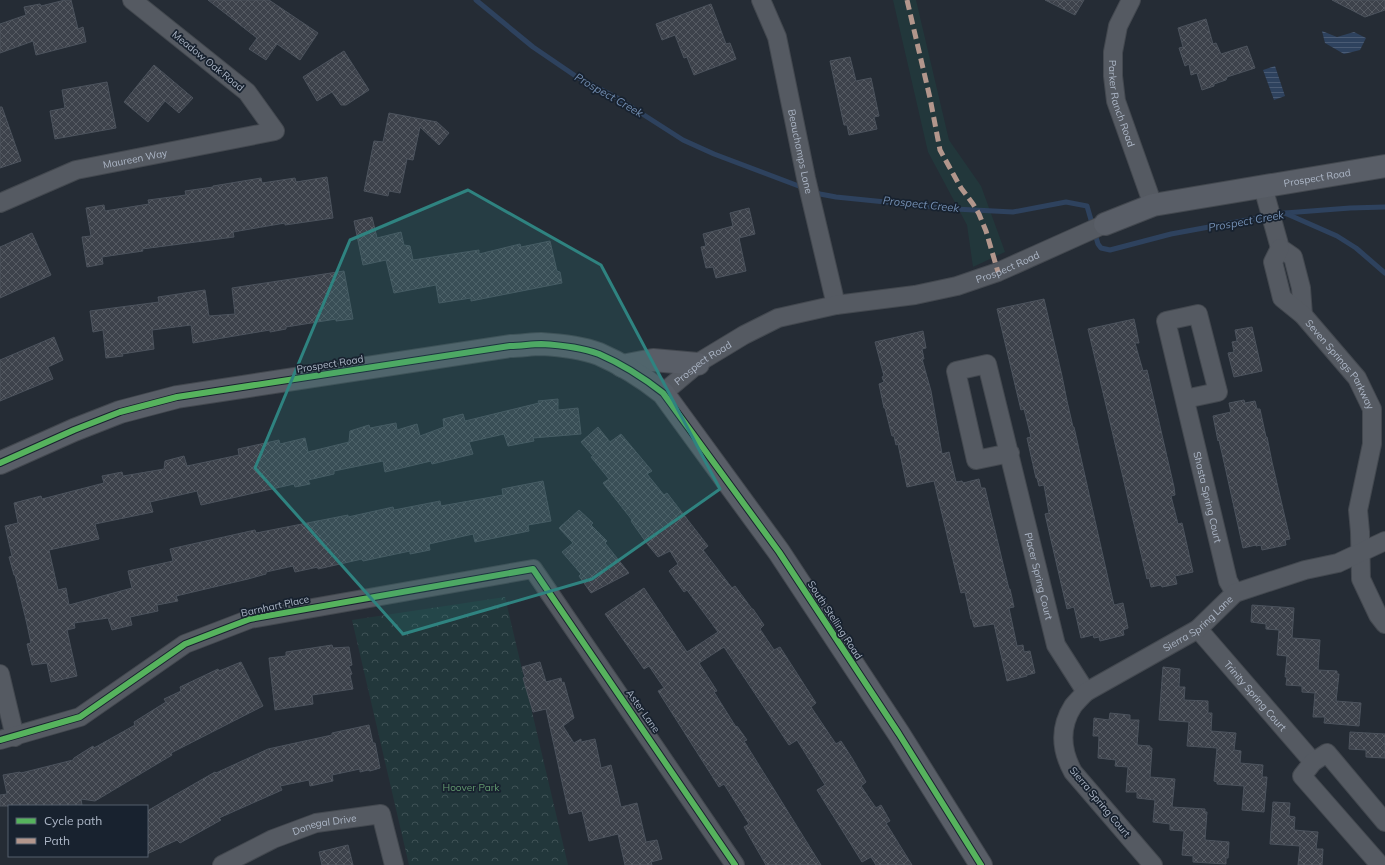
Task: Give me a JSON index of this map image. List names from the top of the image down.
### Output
{
  "streets": {
    "main road": ["Prospect Road", "South Stelling Road"],
    "street": [
      "Meadow Oak Road",
      "Parker Ranch Road",
      "Beauchamps Lane",
      "Maureen Way",
      "Seven Springs Parkway",
      "Shasta Spring Court",
      "Placer Spring Court",
      "Barnhart Place",
      "Sierra Spring Lane",
      "Trinity Spring Court",
      "Aster Lane",
      "Sierra Spring Court",
      "Donegal Drive"
    ]
  },
  "crossings": [
    ["Meadow Oak Road", "Maureen Way"],
    ["Parker Ranch Road", "Prospect Road"],
    ["Beauchamps Lane", "Prospect Road"],
    ["Prospect Road", "Seven Springs Parkway"],
    ["Prospect Road", "South Stelling Road"],
    ["Seven Springs Parkway", "Sierra Spring Lane"],
    ["Shasta Spring Court", "Sierra Spring Lane"],
    ["Placer Spring Court", "Sierra Spring Lane"],
    ["Placer Spring Court", "Sierra Spring Court"],
    ["Barnhart Place", "Aster Lane"],
    ["Sierra Spring Lane", "Trinity Spring Court"],
    ["Sierra Spring Lane", "Sierra Spring Court"]
  ],
  "water": ["Prospect Creek"],
  "parks": ["Hoover Park"],
  "legend": ["Cycle path", "Path"]
}
